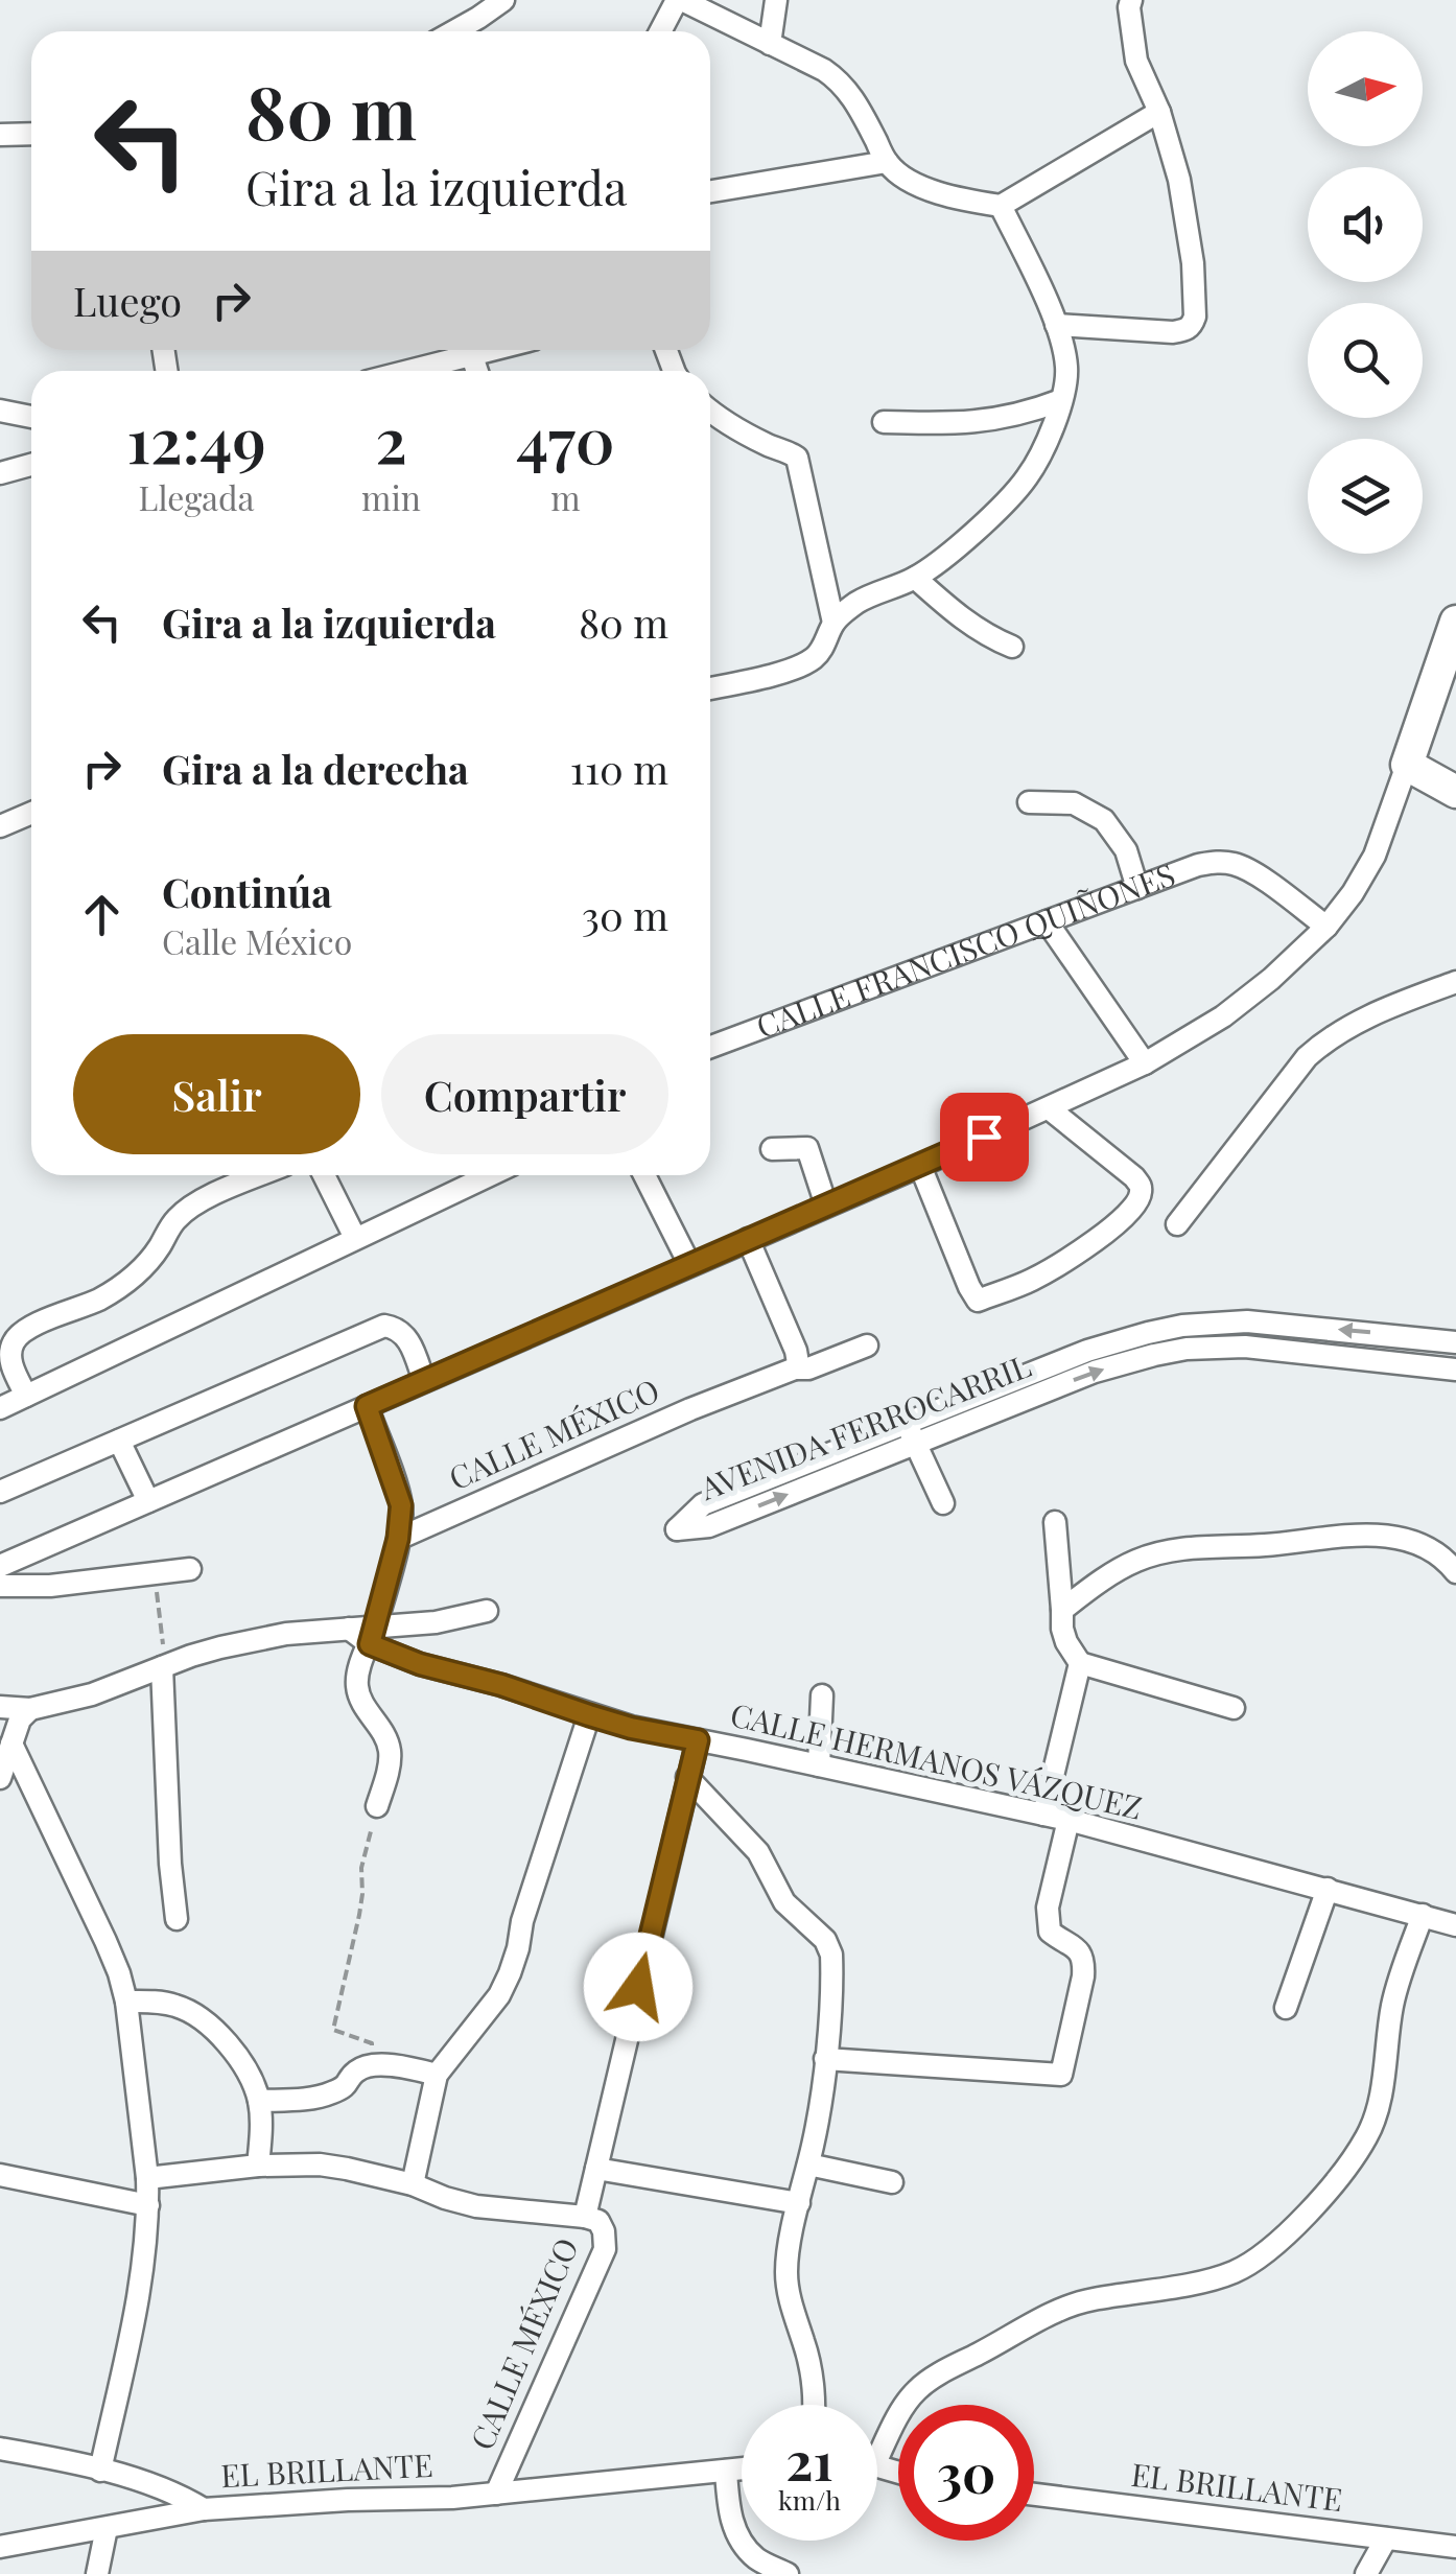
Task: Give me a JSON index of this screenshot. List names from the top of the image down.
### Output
{
  "streets": {
    "street": [
      "CALLE FRANCISCO QUIÑONES",
      "AVENIDA FERROCARRIL",
      "CALLE MÉXICO",
      "CALLE HERMANOS VÁZQUEZ",
      "EL BRILLANTE"
    ]
  },
  "crossings": [
    ["CALLE MÉXICO", "CALLE HERMANOS VÁZQUEZ"],
    ["CALLE MÉXICO", "EL BRILLANTE"]
  ],
  "north": "right",
  "page": {
    "turn": ["80 m", "Gira a la izquierda"],
    "then": "Luego",
    "eta": [
      "12:49",
      "Llegada",
      "2",
      "min",
      "470",
      "m"
    ],
    "list": [
      {
        "name": "Gira a la izquierda",
        "value": "80 m"
      },
      {
        "name": "Gira a la derecha",
        "value": "110 m"
      },
      {
        "name": "Continúa",
        "note": "Calle México",
        "value": "30 m"
      }
    ],
    "buttons": ["Salir", "Compartir"],
    "speed": "21 km/h",
    "limit": "30"
  }
}
